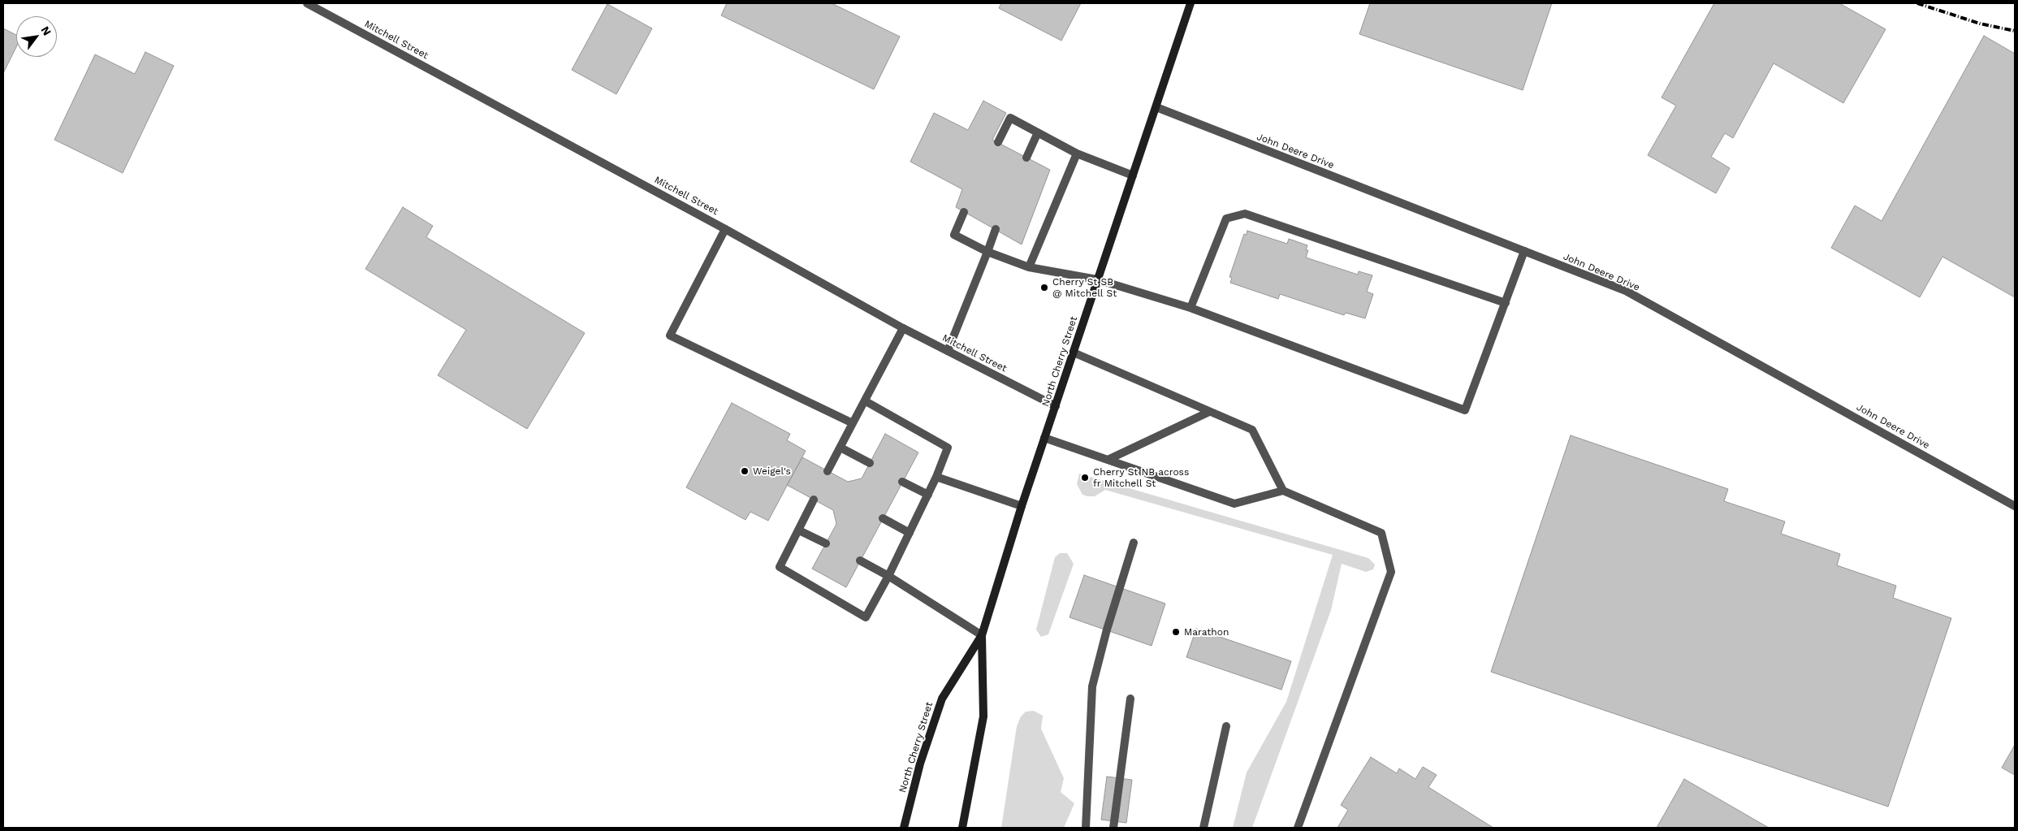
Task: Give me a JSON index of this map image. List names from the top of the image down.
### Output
{
  "streets": {
    "street": ["Mitchell Street", "John Deere Drive", "North Cherry Street"]
  },
  "crossings": [
    ["Mitchell Street", "North Cherry Street"],
    ["John Deere Drive", "North Cherry Street"]
  ],
  "places": [
    "Cherry St SB @ Mitchell St",
    "Weigel's",
    "Cherry St NB across fr Mitchell St",
    "Marathon"
  ],
  "north": "top right"
}
